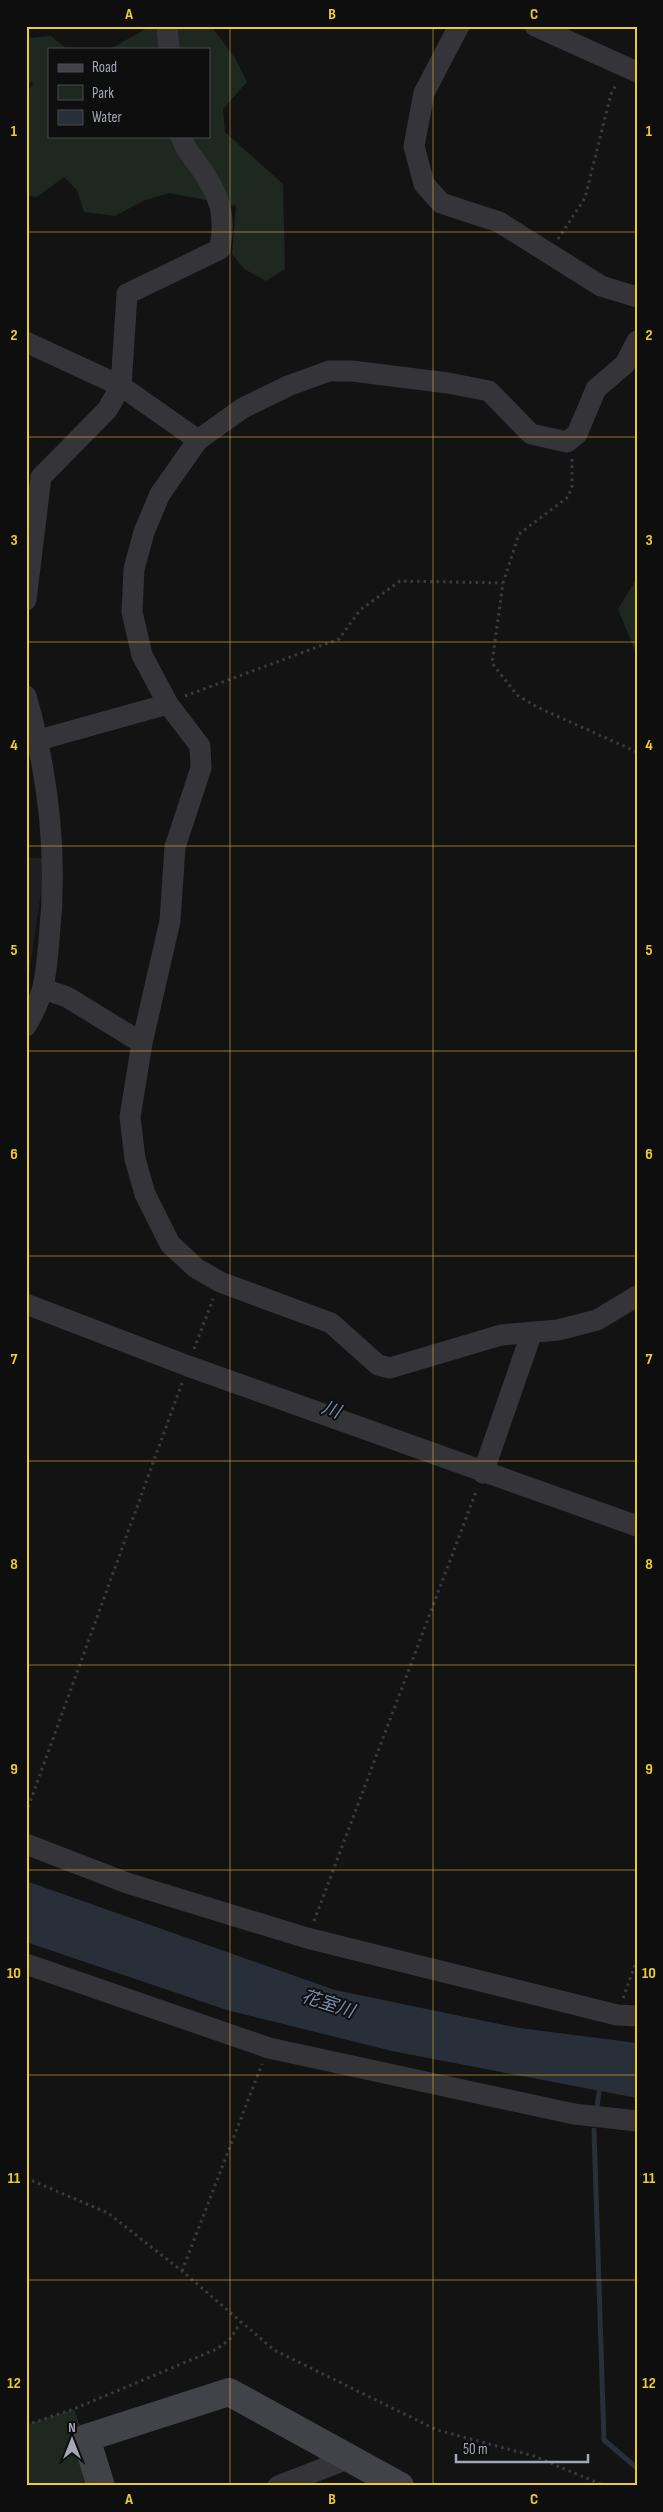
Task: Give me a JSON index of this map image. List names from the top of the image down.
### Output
{
  "water": ["川", "花室川"],
  "legend": ["Road", "Park", "Water"],
  "scale_bar": "50 m",
  "north": "top",
  "grid": {
    "columns": ["A", "B", "C"],
    "rows": [
      "1",
      "2",
      "3",
      "4",
      "5",
      "6",
      "7",
      "8",
      "9",
      "10",
      "11",
      "12"
    ]
  }
}
